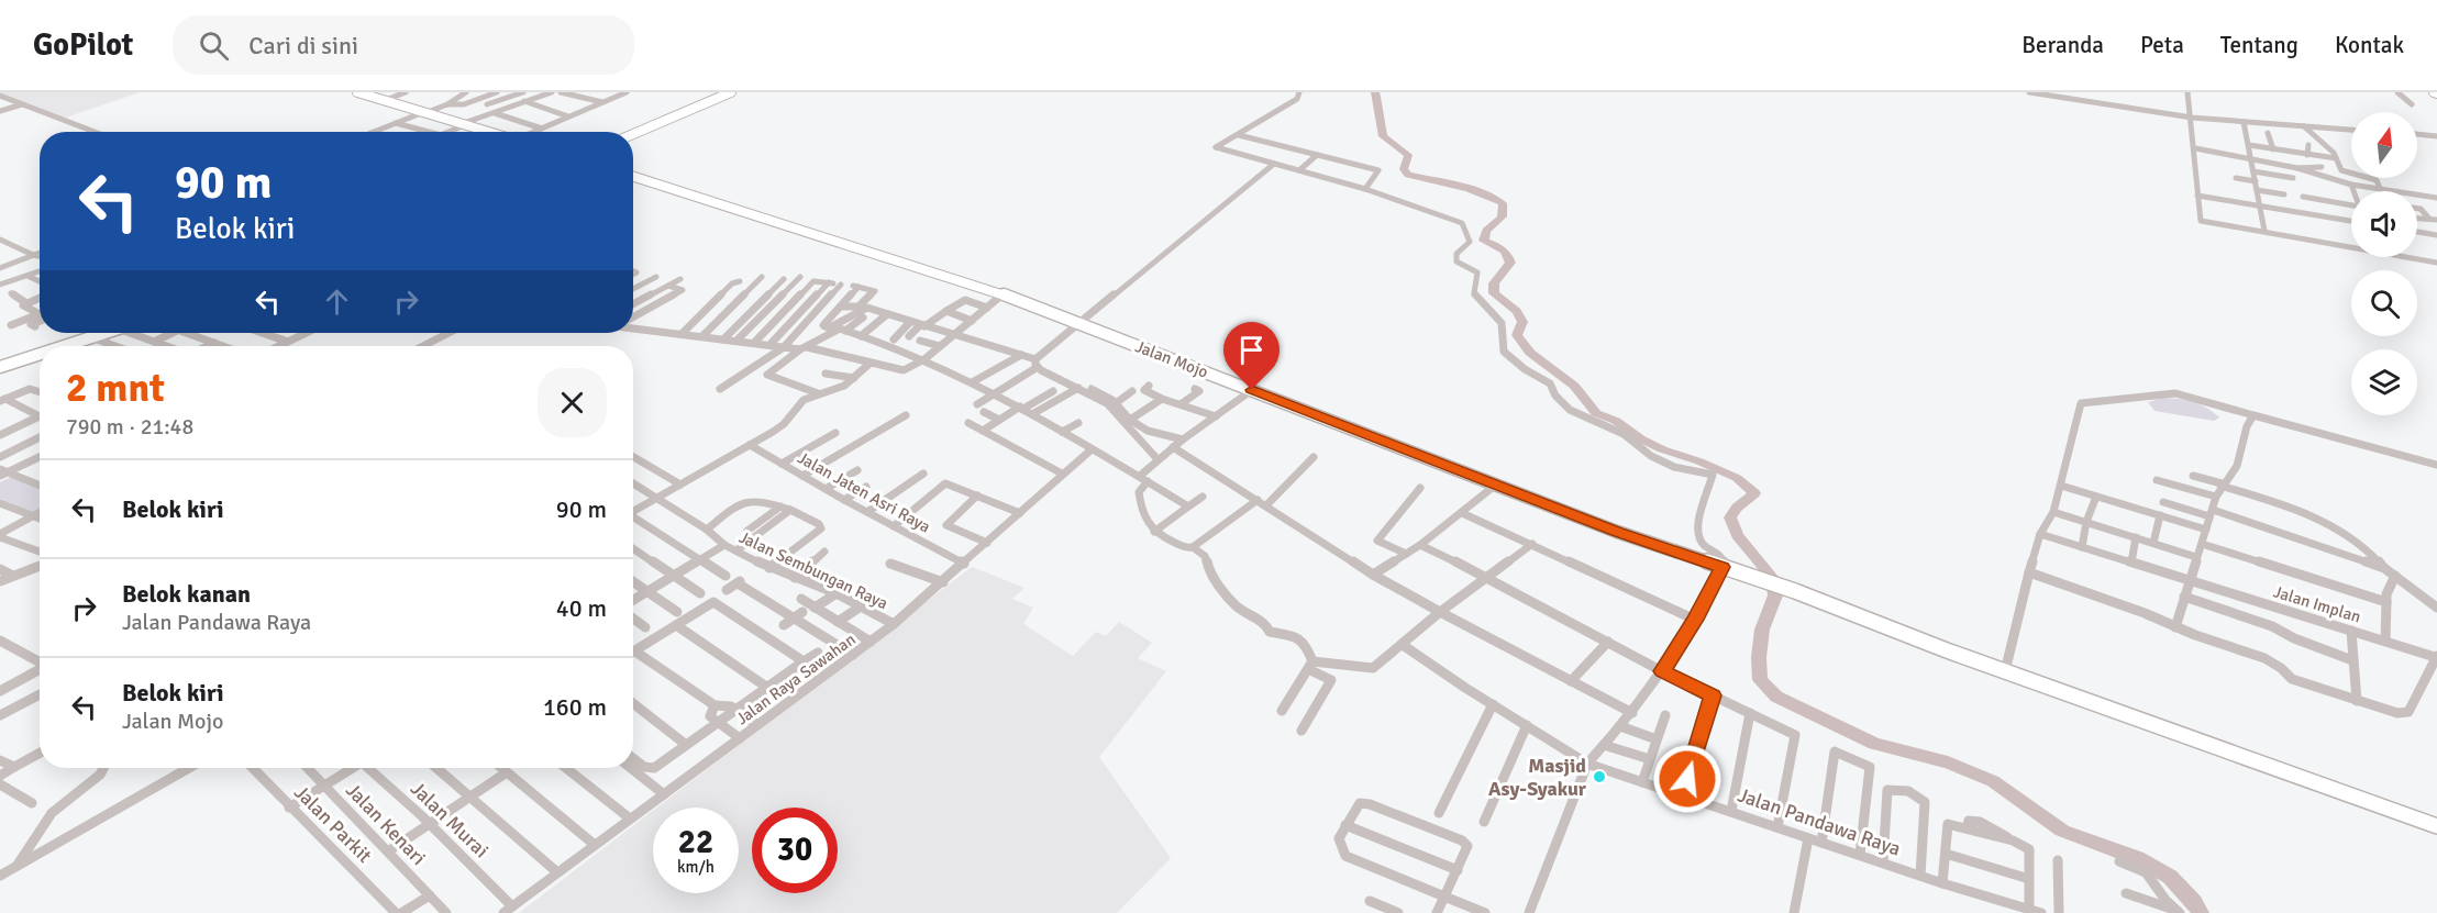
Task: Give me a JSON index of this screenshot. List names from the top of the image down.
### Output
{
  "streets": {
    "street": [
      "Jalan Mojo",
      "Jalan Jaten Asri Raya",
      "Jalan Sembungan Raya",
      "Jalan Implan",
      "Jalan Raya Sawahan",
      "Jalan Murai",
      "Jalan Pandawa Raya",
      "Jalan Parkit",
      "Jalan Kenari"
    ]
  },
  "crossings": [
    ["Jalan Jaten Asri Raya", "Jalan Raya Sawahan"],
    ["Jalan Sembungan Raya", "Jalan Raya Sawahan"],
    ["Jalan Raya Sawahan", "Jalan Murai"],
    ["Jalan Parkit", "Jalan Kenari"]
  ],
  "places": ["Masjid Asy-Syakur"],
  "north": "top",
  "page": {
    "header": "GoPilot",
    "search": "Cari di sini",
    "nav": [
      "Beranda",
      "Peta",
      "Tentang",
      "Kontak"
    ],
    "turn": ["90 m", "Belok kiri"],
    "heading": ["2 mnt", "790 m · 21:48"],
    "list": [
      {
        "name": "Belok kiri",
        "value": "90 m"
      },
      {
        "name": "Belok kanan",
        "note": "Jalan Pandawa Raya",
        "value": "40 m"
      },
      {
        "name": "Belok kiri",
        "note": "Jalan Mojo",
        "value": "160 m"
      }
    ],
    "speed": "22 km/h",
    "limit": "30"
  }
}
